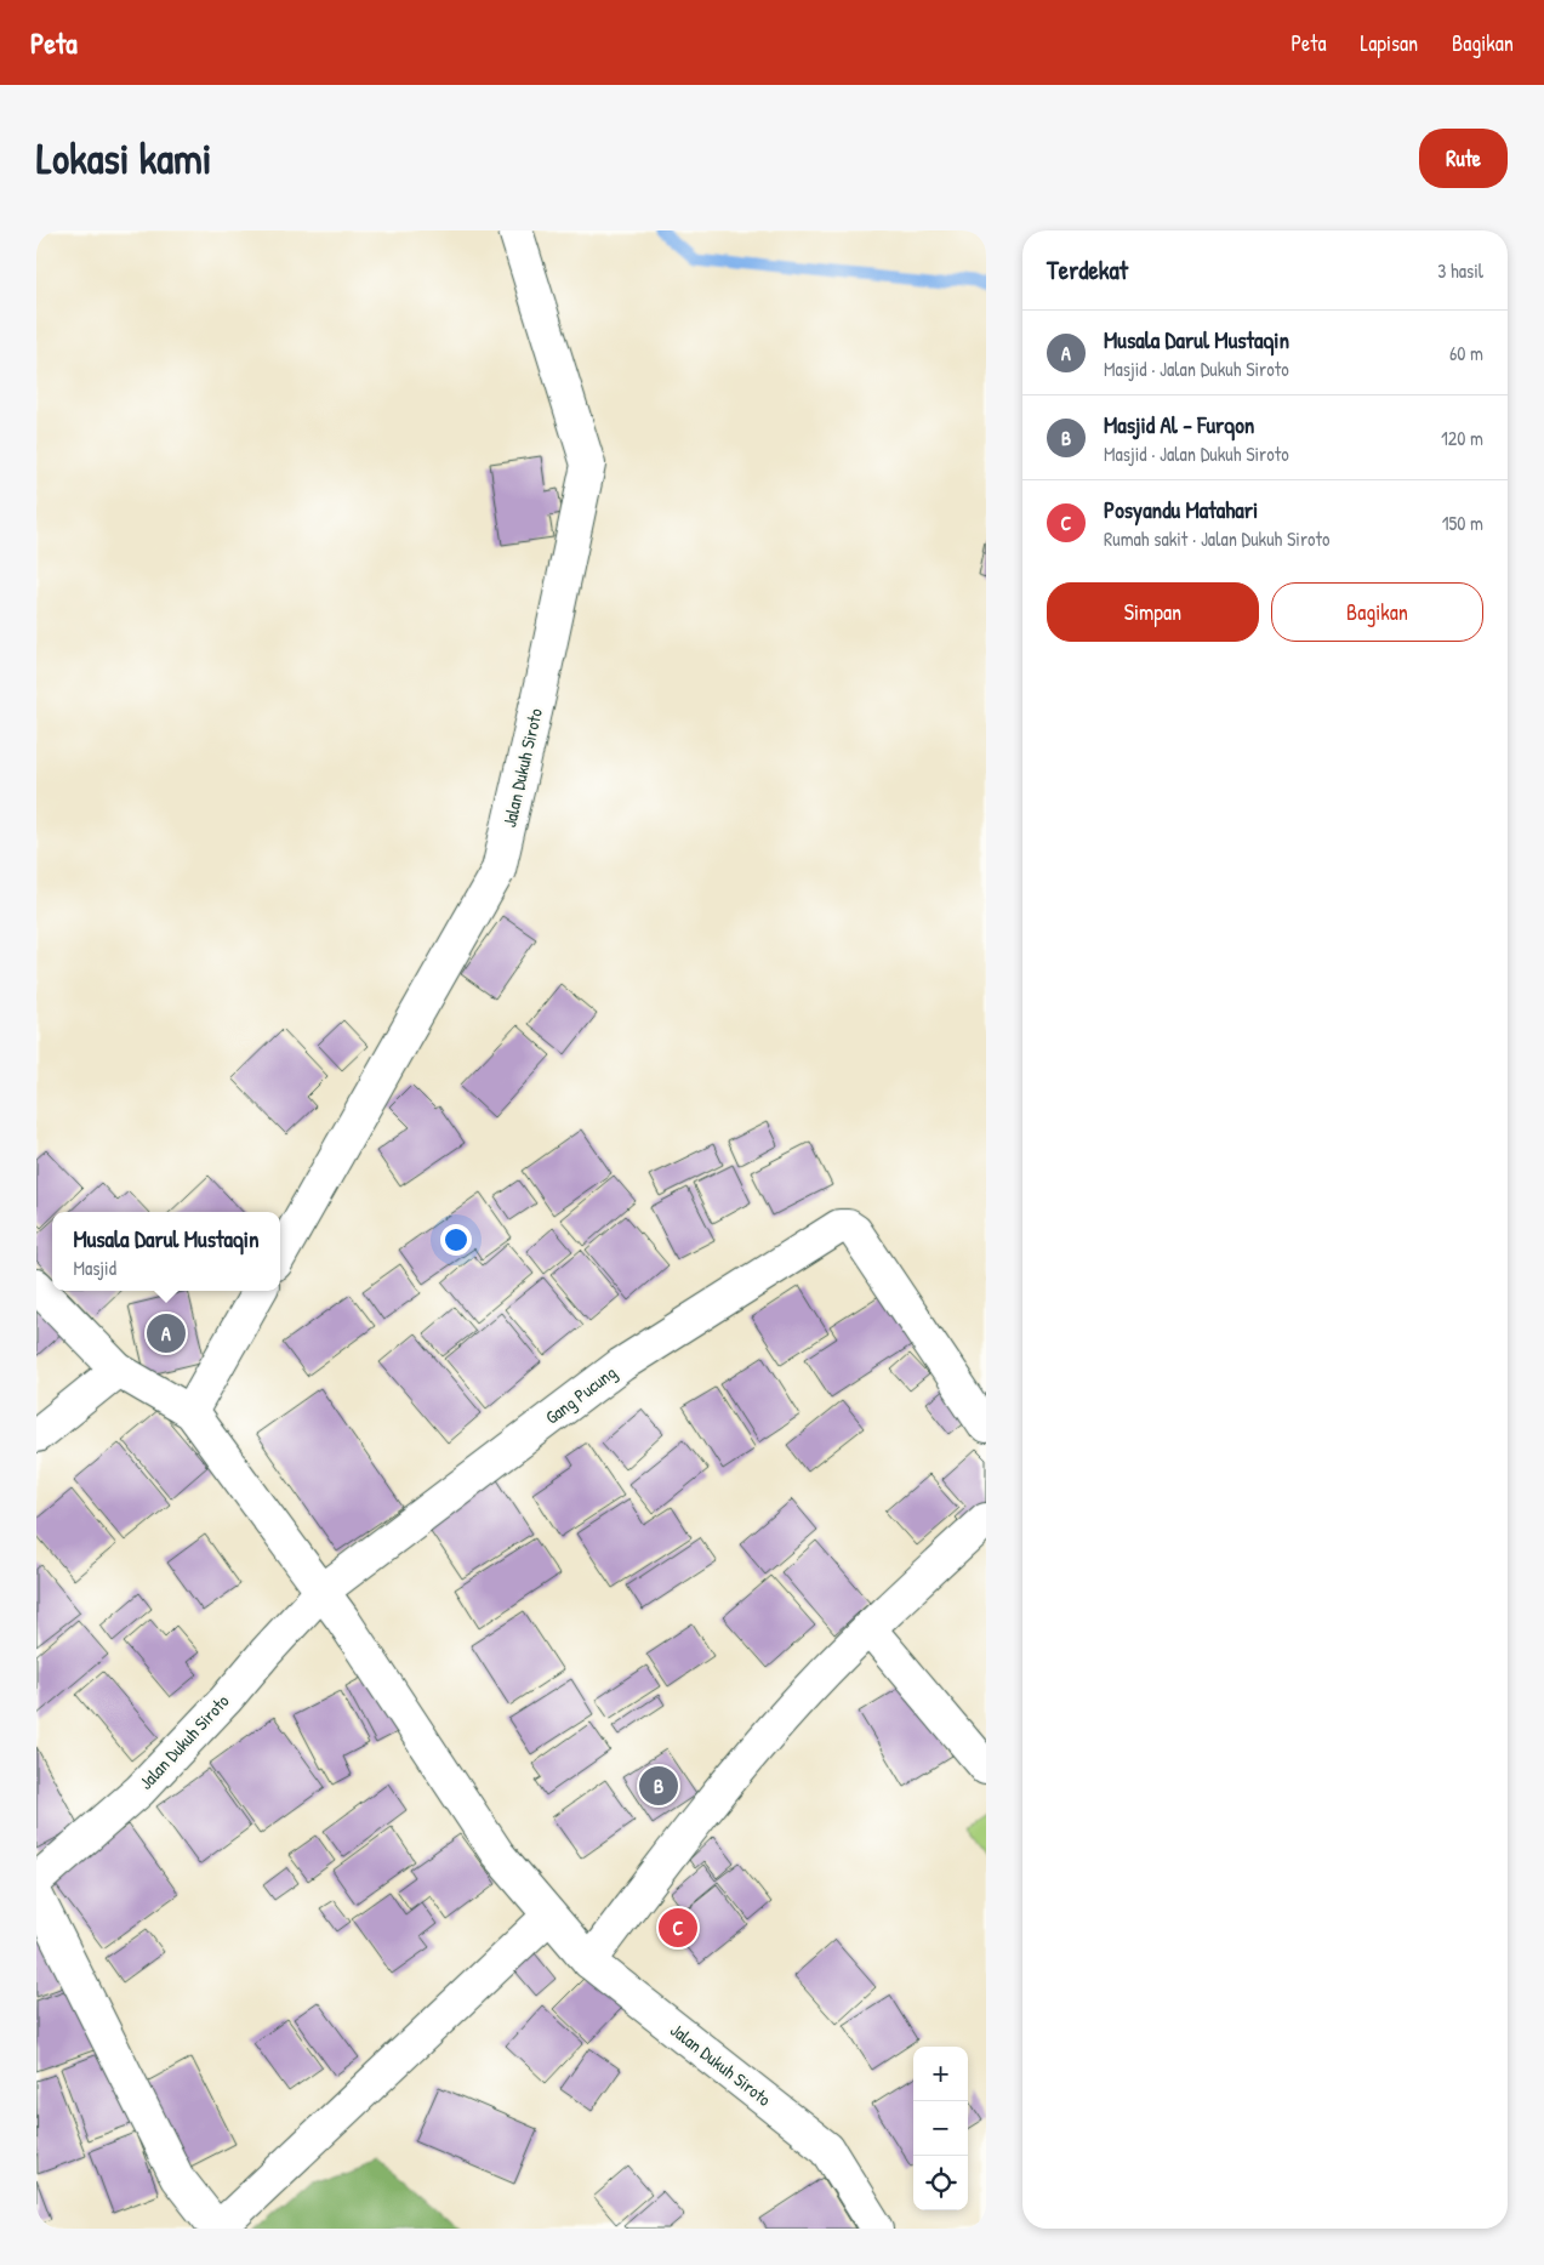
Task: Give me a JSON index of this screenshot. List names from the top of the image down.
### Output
{
  "streets": {
    "street": ["Jalan Dukuh Siroto", "Gang Pucung"]
  },
  "crossings": [
    ["Jalan Dukuh Siroto", "Gang Pucung"]
  ],
  "page": {
    "header": "Peta",
    "nav": ["Peta", "Lapisan", "Bagikan"],
    "buttons": [
      "Rute",
      ["Simpan", "Bagikan"]
    ],
    "title": "Lokasi kami",
    "heading": ["Terdekat", "3 hasil"],
    "list": [
      {
        "mark": "A",
        "name": "Musala Darul Mustaqin",
        "note": "Masjid · Jalan Dukuh Siroto",
        "value": "60 m"
      },
      {
        "mark": "B",
        "name": "Masjid Al - Furqon",
        "note": "Masjid · Jalan Dukuh Siroto",
        "value": "120 m"
      },
      {
        "mark": "C",
        "name": "Posyandu Matahari",
        "note": "Rumah sakit · Jalan Dukuh Siroto",
        "value": "150 m"
      }
    ],
    "popup": ["Musala Darul Mustaqin", "Masjid"],
    "pins": ["A", "B", "C"],
    "map_buttons": ["+", "−"]
  }
}
